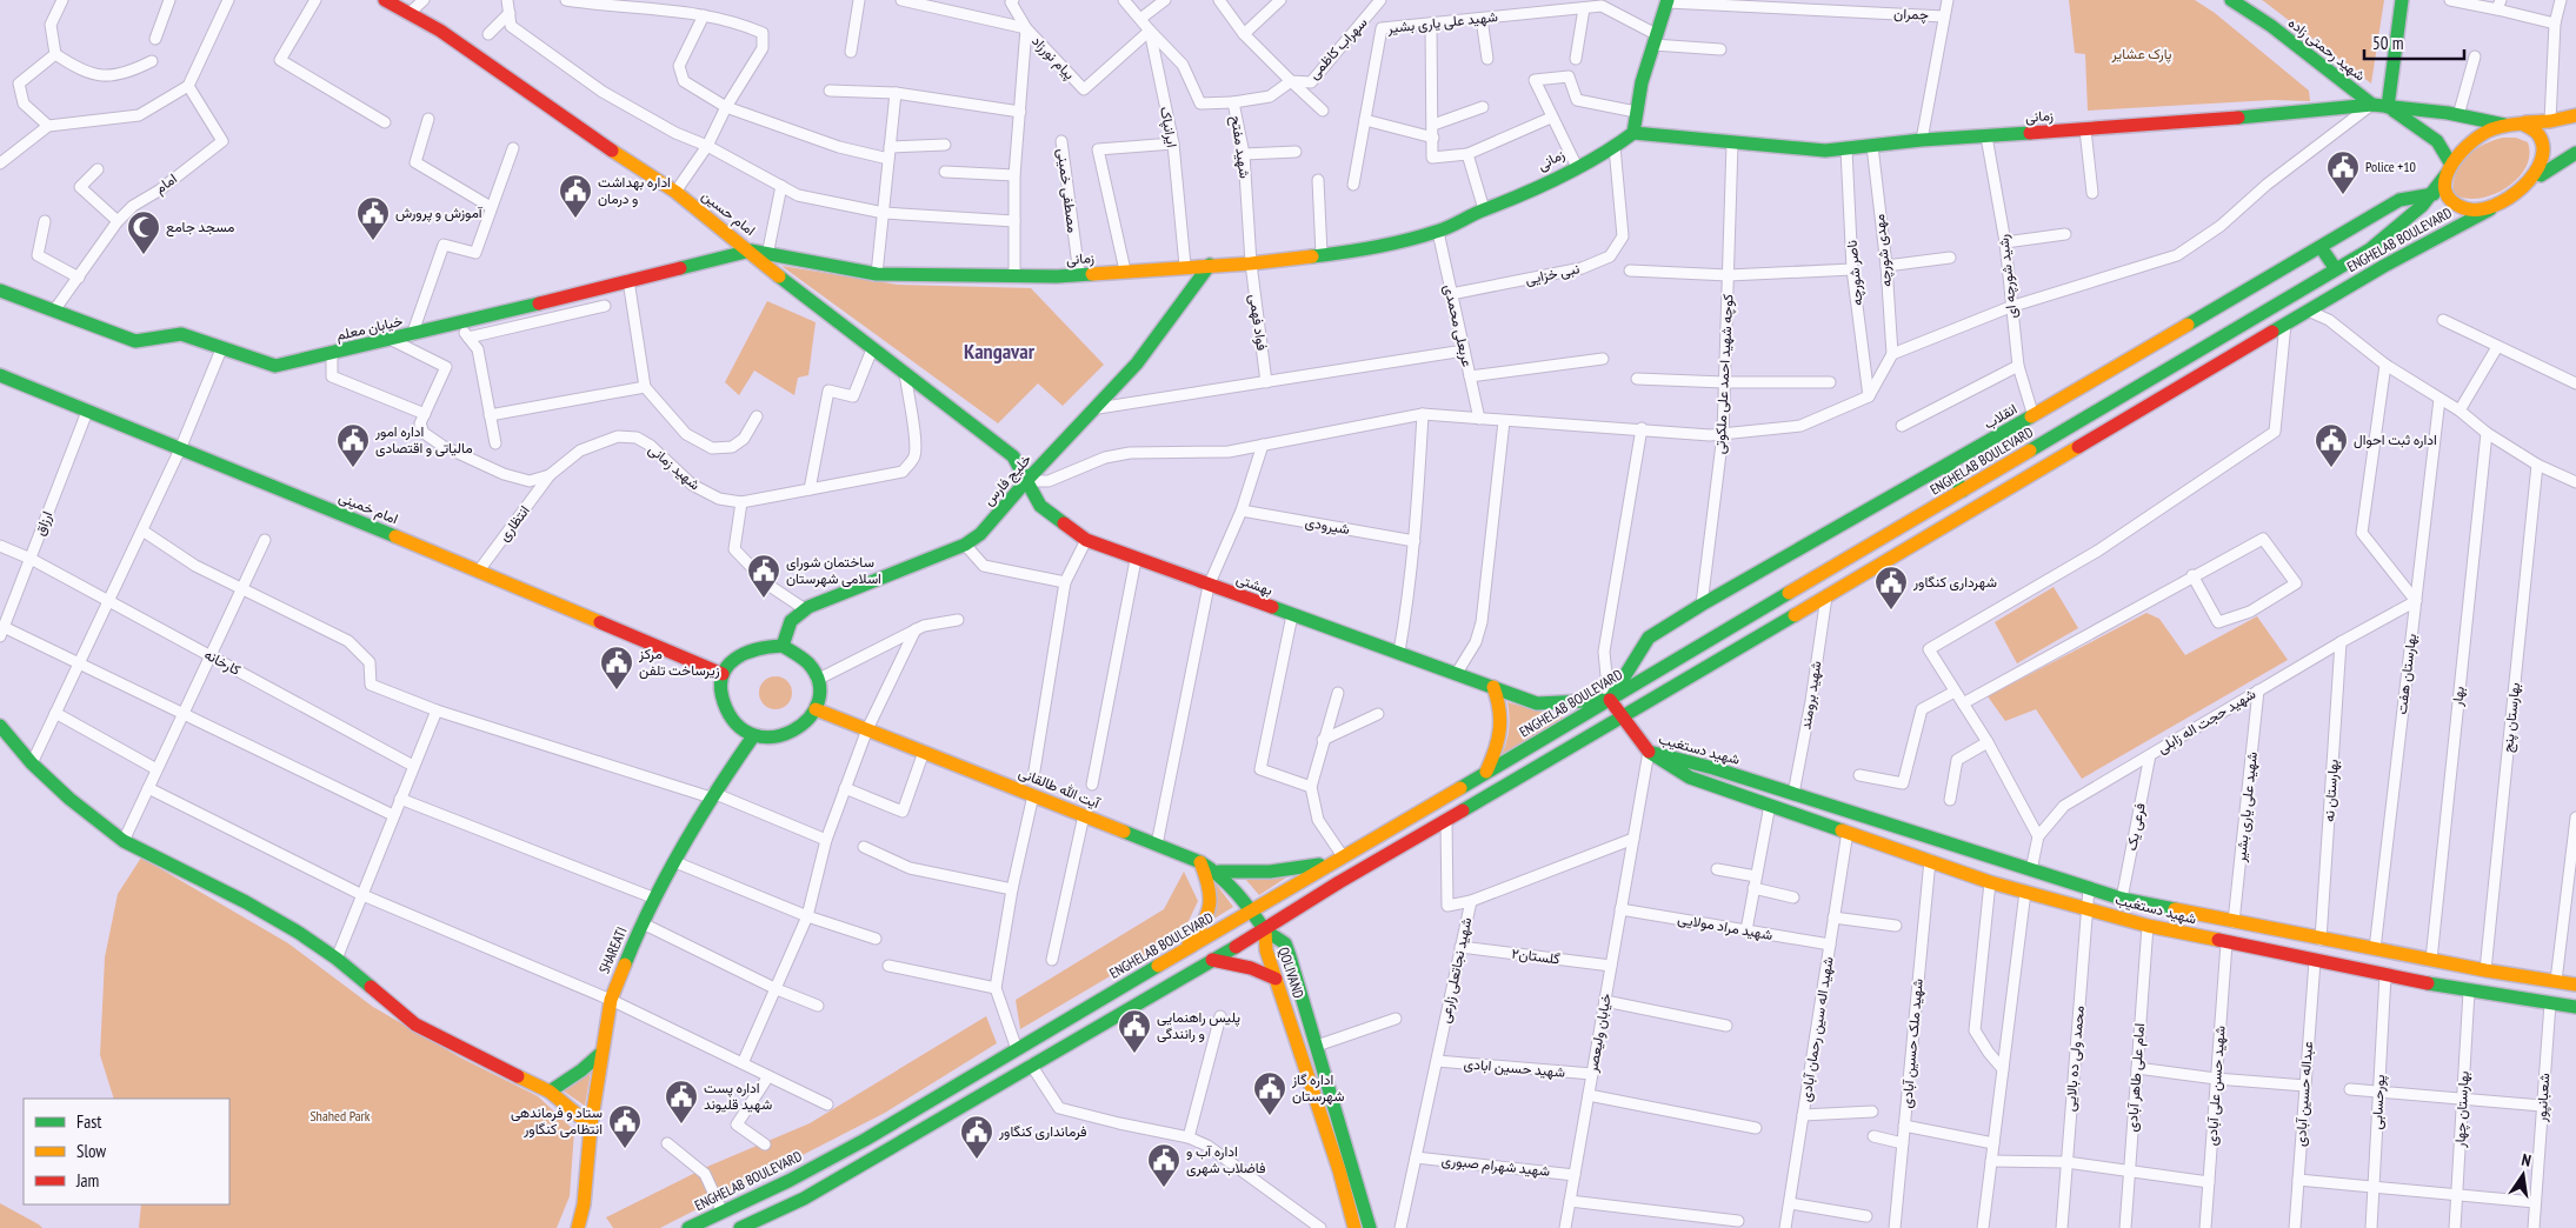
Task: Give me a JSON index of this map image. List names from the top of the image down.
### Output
{
  "streets": {
    "main road": [
      "شهید رحمتی زاده",
      "زمانی",
      "امام حسین",
      "ENGHELAB BOULEVARD",
      "خیابان معلم",
      "انقلاب",
      "خلیج فارس",
      "امام خمینی",
      "بهشتی",
      "شهید دستغیب",
      "آیت الله طالقانی",
      "SHAREATI",
      "QOLIVAND"
    ],
    "street": [
      "چمران",
      "شهید علی یاری بشیر",
      "سهراب کاظمی",
      "پیام نورزاد",
      "ایرانپاک",
      "شهید مفتح",
      "امام",
      "مصطفی خمینی",
      "مهدی شورچه",
      "ناصر شورچه",
      "نبی خزایی",
      "رشید شورچه ای",
      "فواد فهمی",
      "عربعلی محمدی",
      "کوچه شهید احمد علی ملکوتی",
      "شهید زمانی",
      "ارزاق",
      "انتظاری",
      "شیرودی",
      "کارخانه",
      "بهارستان هفت",
      "شهید برومند",
      "بهار",
      "بهارستان پنج",
      "شهید حجت اله زابلی",
      "بهارستان نه",
      "فرعی یک",
      "شهید مراد مولایی",
      "گلستان۲",
      "شهید نجاتعلی زارعی",
      "شهید اله سین رحمان آبادی",
      "خیابان ولیعصر",
      "شهید ملک حسین آبادی",
      "محمد ولی ده بالایی",
      "شهید حسین ابادی",
      "امام علی طاهر آبادی",
      "شهید حسن علی آبادی",
      "عبداله حسین آبادی",
      "شعبانپور",
      "پورحسابی",
      "بهارستان چهار",
      "شهید شهرام صبوری"
    ]
  },
  "crossings": [
    ["شهید علی یاری بشیر", "شهید حجت اله زابلی"],
    ["شهید علی یاری بشیر", "شهید دستغیب"],
    ["سهراب کاظمی", "شهید مفتح"],
    ["شهید رحمتی زاده", "زمانی"],
    ["پیام نورزاد", "ایرانپاک"],
    ["زمانی", "ایرانپاک"],
    ["زمانی", "شهید مفتح"],
    ["زمانی", "مصطفی خمینی"],
    ["زمانی", "امام حسین"],
    ["زمانی", "ENGHELAB BOULEVARD"],
    ["زمانی", "مهدی شورچه"],
    ["زمانی", "ناصر شورچه"],
    ["زمانی", "نبی خزایی"],
    ["زمانی", "رشید شورچه ای"],
    ["زمانی", "فواد فهمی"],
    ["زمانی", "عربعلی محمدی"],
    ["زمانی", "خیابان معلم"],
    ["زمانی", "کوچه شهید احمد علی ملکوتی"],
    ["زمانی", "خلیج فارس"],
    ["شهید مفتح", "فواد فهمی"],
    ["امام", "خیابان معلم"],
    ["امام حسین", "خیابان معلم"],
    ["امام حسین", "شهید زمانی"],
    ["امام حسین", "خلیج فارس"],
    ["امام حسین", "بهشتی"],
    ["ENGHELAB BOULEVARD", "انقلاب"],
    ["ENGHELAB BOULEVARD", "بهشتی"],
    ["ENGHELAB BOULEVARD", "شهید برومند"],
    ["ENGHELAB BOULEVARD", "آیت الله طالقانی"],
    ["ENGHELAB BOULEVARD", "QOLIVAND"],
    ["نبی خزایی", "عربعلی محمدی"],
    ["رشید شورچه ای", "انقلاب"],
    ["کوچه شهید احمد علی ملکوتی", "انقلاب"],
    ["انقلاب", "بهشتی"],
    ["شهید زمانی", "انتظاری"],
    ["خلیج فارس", "امام خمینی"],
    ["خلیج فارس", "بهشتی"],
    ["خلیج فارس", "آیت الله طالقانی"],
    ["خلیج فارس", "SHAREATI"],
    ["امام خمینی", "ارزاق"],
    ["امام خمینی", "انتظاری"],
    ["امام خمینی", "آیت الله طالقانی"],
    ["امام خمینی", "SHAREATI"],
    ["ارزاق", "کارخانه"],
    ["بهارستان هفت", "شهید حجت اله زابلی"],
    ["بهارستان هفت", "شهید دستغیب"],
    ["شهید برومند", "شهید دستغیب"],
    ["بهار", "شهید دستغیب"],
    ["بهارستان پنج", "شهید دستغیب"],
    ["شهید حجت اله زابلی", "شهید دستغیب"],
    ["شهید حجت اله زابلی", "بهارستان نه"],
    ["شهید حجت اله زابلی", "فرعی یک"],
    ["شهید دستغیب", "بهارستان نه"],
    ["شهید دستغیب", "فرعی یک"],
    ["شهید دستغیب", "شهید اله سین رحمان آبادی"],
    ["شهید دستغیب", "شهید ملک حسین آبادی"],
    ["شهید دستغیب", "محمد ولی ده بالایی"],
    ["شهید دستغیب", "امام علی طاهر آبادی"],
    ["شهید دستغیب", "شهید حسن علی آبادی"],
    ["شهید دستغیب", "عبداله حسین آبادی"],
    ["شهید دستغیب", "شعبانپور"],
    ["شهید دستغیب", "پورحسابی"],
    ["شهید دستغیب", "بهارستان چهار"],
    ["آیت الله طالقانی", "SHAREATI"],
    ["آیت الله طالقانی", "QOLIVAND"],
    ["شهید مراد مولایی", "شهید اله سین رحمان آبادی"],
    ["شهید مراد مولایی", "خیابان ولیعصر"],
    ["گلستان۲", "شهید نجاتعلی زارعی"],
    ["گلستان۲", "خیابان ولیعصر"],
    ["شهید نجاتعلی زارعی", "خیابان ولیعصر"],
    ["شهید نجاتعلی زارعی", "شهید حسین ابادی"],
    ["شهید نجاتعلی زارعی", "شهید شهرام صبوری"],
    ["خیابان ولیعصر", "شهید حسین ابادی"],
    ["خیابان ولیعصر", "شهید شهرام صبوری"]
  ],
  "districts": ["Kangavar"],
  "parks": ["پارک عشایر", "Shahed Park"],
  "places": {
    "public building": [
      "Police +10",
      "اداره بهداشت و درمان",
      "آموزش و پرورش",
      "اداره امور مالیاتی و اقتصادی",
      "اداره ثبت احوال",
      "ساختمان شورای اسلامی شهرستان",
      "شهرداری کنگاور",
      "مرکز زیرساخت تلفن",
      "پلیس راهنمایی و رانندگی",
      "اداره گاز شهرستان",
      "اداره پست شهید قلیوند",
      "ستاد و فرماندهی انتظامی کنگاور",
      "فرمانداری کنگاور",
      "اداره آب و فاضلاب شهری"
    ],
    "mosque": ["مسجد جامع"]
  },
  "legend": ["Fast", "Slow", "Jam"],
  "scale_bar": "50 m",
  "north": "top"
}
